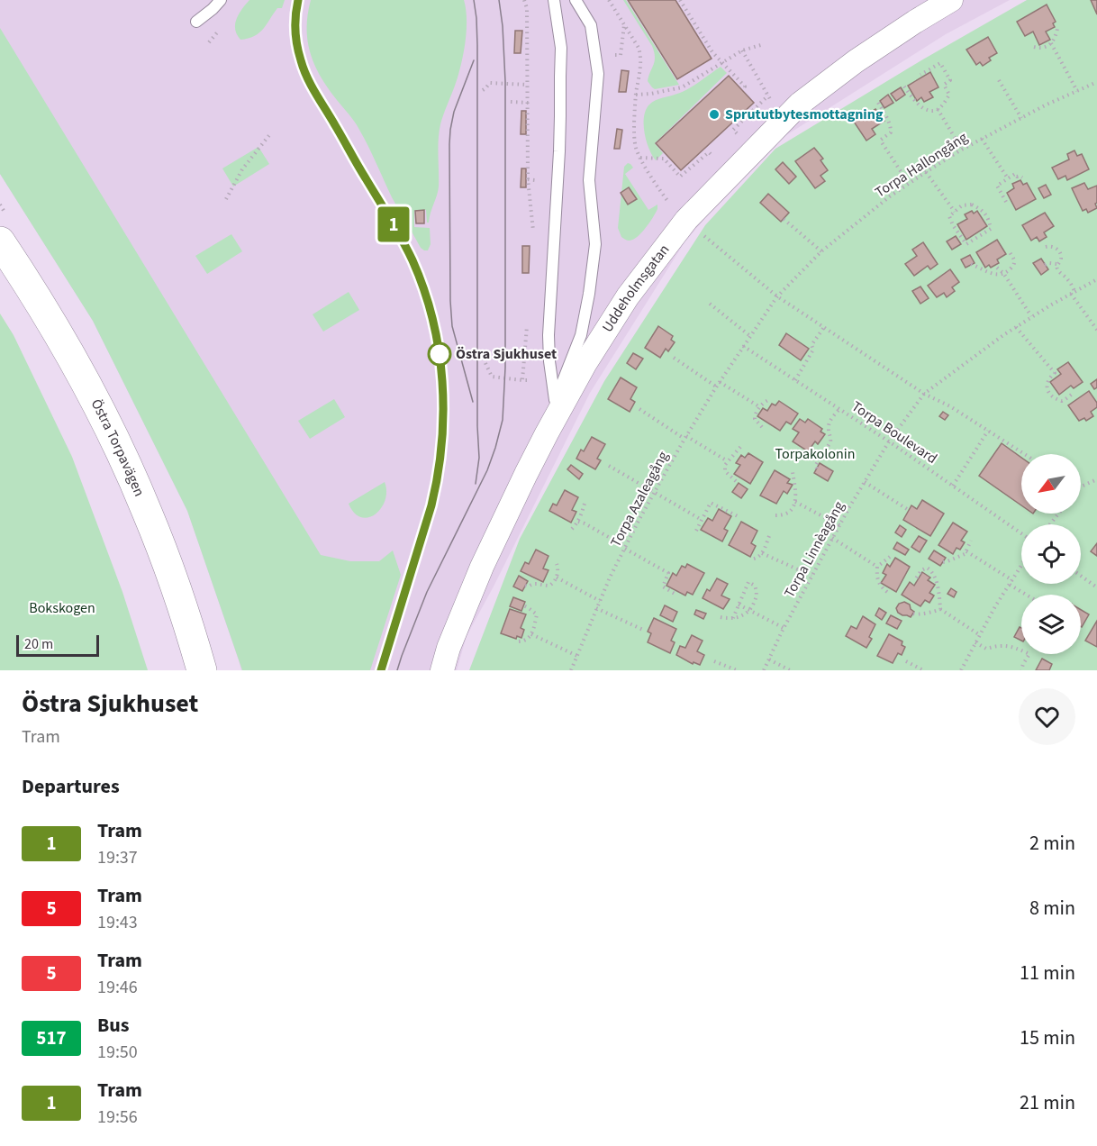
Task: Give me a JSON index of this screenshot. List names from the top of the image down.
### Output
{
  "streets": {
    "street": ["Uddeholmsgatan", "Östra Torpavägen"],
    "path": [
      "Torpa Hallongång",
      "Torpa Boulevard",
      "Torpa Azaleagång",
      "Torpa Linnèagång"
    ]
  },
  "crossings": [
    ["Torpa Hallongång", "Torpa Azaleagång"],
    ["Torpa Boulevard", "Torpa Azaleagång"],
    ["Torpa Boulevard", "Torpa Linnèagång"]
  ],
  "parks": ["Torpakolonin", "Bokskogen"],
  "places": ["Sprututbytesmottagning", "Östra Sjukhuset"],
  "lines": ["tram line 1"],
  "scale_bar": "20 m",
  "north": "bottom left",
  "page": {
    "on_map": "1",
    "scale": "20 m",
    "heading": [
      ["Östra Sjukhuset", "Tram"],
      "Departures"
    ],
    "list": [
      {
        "mark": "1",
        "name": "Tram",
        "note": "19:37",
        "value": "2 min"
      },
      {
        "mark": "5",
        "name": "Tram",
        "note": "19:43",
        "value": "8 min"
      },
      {
        "mark": "5",
        "name": "Tram",
        "note": "19:46",
        "value": "11 min"
      },
      {
        "mark": "517",
        "name": "Bus",
        "note": "19:50",
        "value": "15 min"
      },
      {
        "mark": "1",
        "name": "Tram",
        "note": "19:56",
        "value": "21 min"
      }
    ]
  }
}
